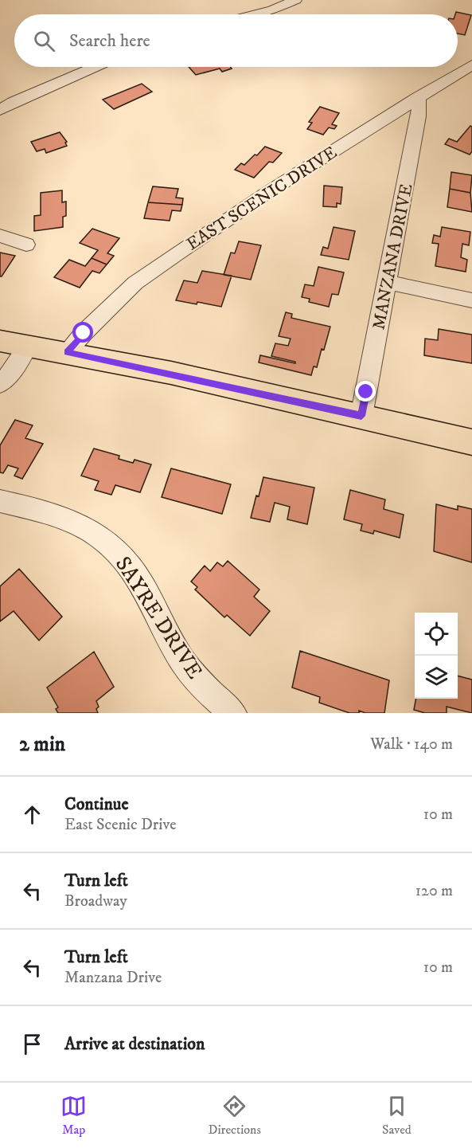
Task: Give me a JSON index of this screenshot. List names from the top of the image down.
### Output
{
  "streets": {
    "street": ["EAST SCENIC DRIVE", "MANZANA DRIVE", "SAYRE DRIVE"]
  },
  "crossings": [
    ["EAST SCENIC DRIVE", "MANZANA DRIVE"]
  ],
  "page": {
    "search": "Search here",
    "heading": ["2 min", "Walk · 140 m"],
    "list": [
      ["Continue", "East Scenic Drive", "10 m"],
      ["Turn left", "Broadway", "120 m"],
      ["Turn left", "Manzana Drive", "10 m"],
      "Arrive at destination"
    ],
    "nav": ["Map", "Directions", "Saved"]
  }
}
